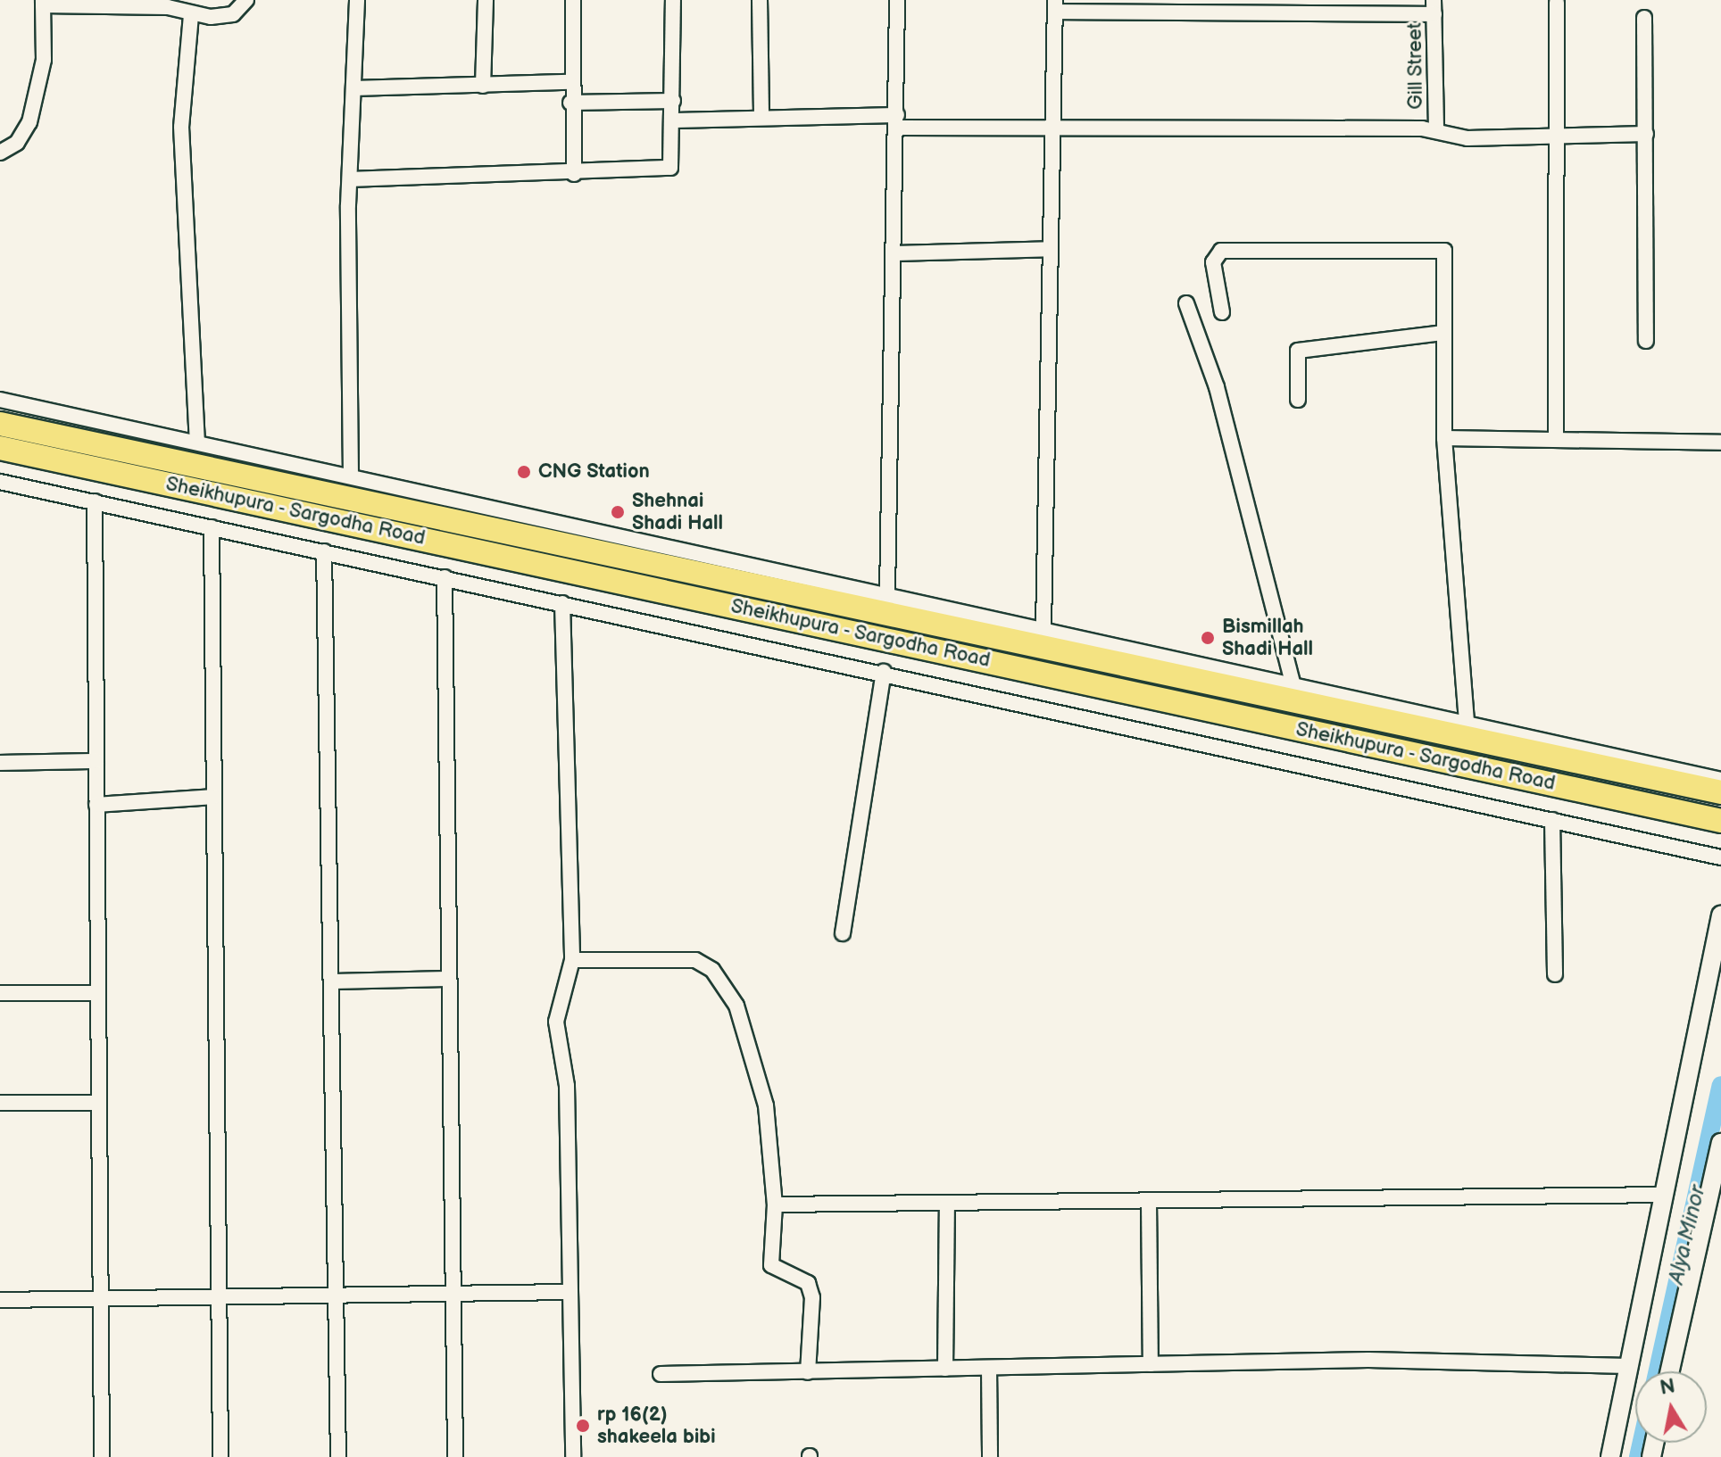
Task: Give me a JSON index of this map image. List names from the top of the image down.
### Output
{
  "streets": {
    "highway": ["Sheikhupura - Sargodha Road"],
    "street": ["Gill Street"]
  },
  "water": ["Alya Minor"],
  "places": [
    "CNG Station",
    "Shehnai Shadi Hall",
    "Bismillah Shadi Hall",
    "rp 16(2) shakeela bibi"
  ],
  "north": "top"
}
